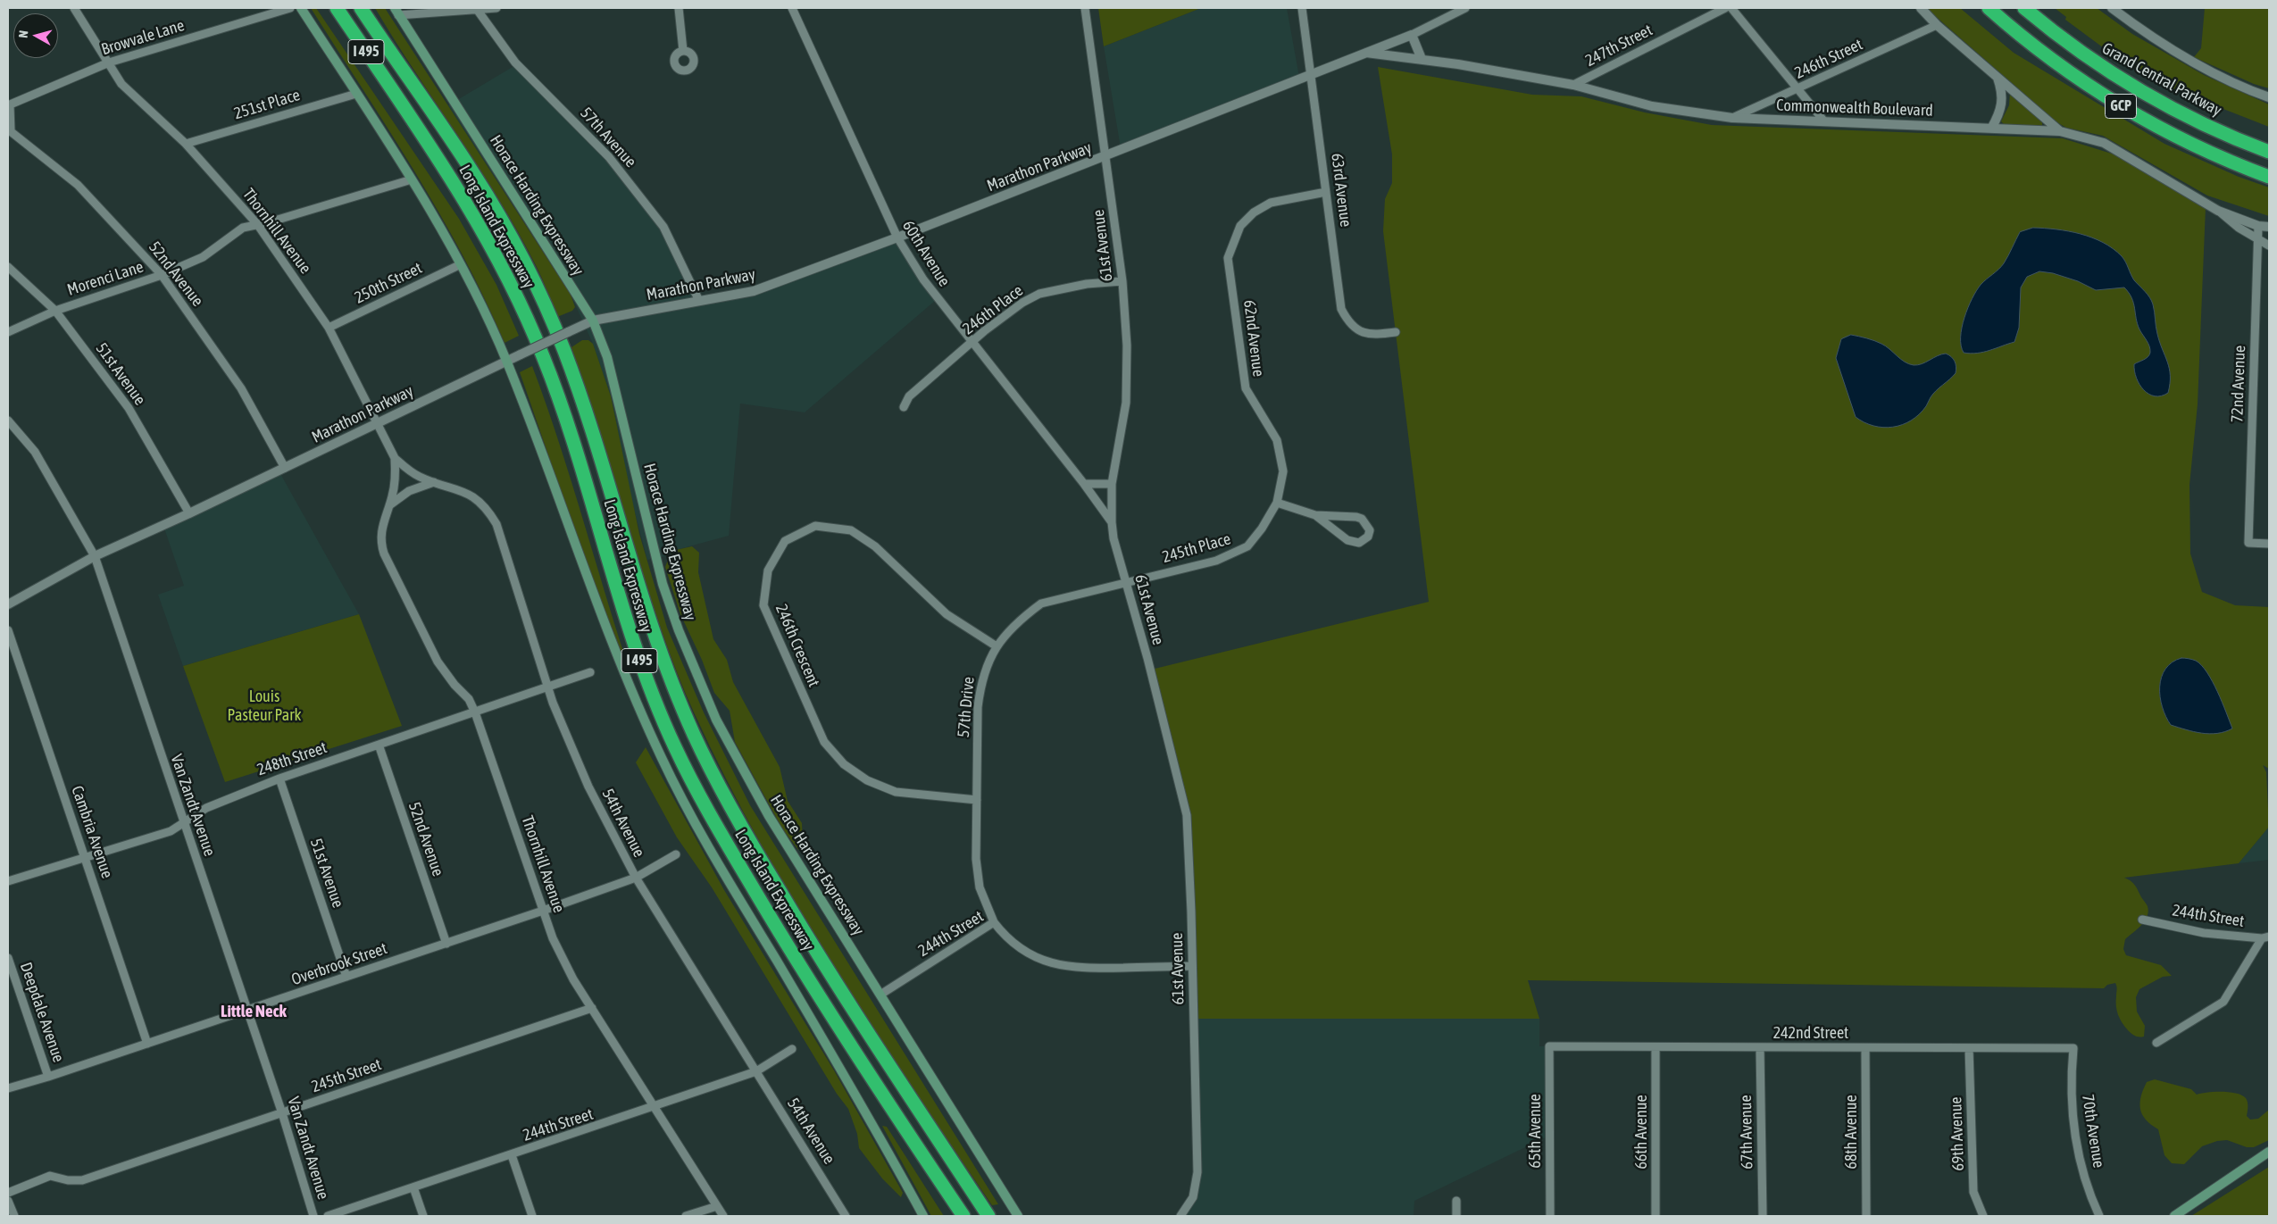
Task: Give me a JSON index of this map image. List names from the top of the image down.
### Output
{
  "streets": {
    "highway": [
      "I 495",
      "Grand Central Parkway",
      "GCP",
      "Long Island Expressway"
    ],
    "main road": ["Horace Harding Expressway"],
    "street": [
      "Browvale Lane",
      "247th Street",
      "246th Street",
      "251st Place",
      "Commonwealth Boulevard",
      "57th Avenue",
      "Marathon Parkway",
      "63rd Avenue",
      "Thornhill Avenue",
      "61st Avenue",
      "60th Avenue",
      "52nd Avenue",
      "Morenci Lane",
      "250th Street",
      "246th Place",
      "62nd Avenue",
      "51st Avenue",
      "72nd Avenue",
      "245th Place",
      "246th Crescent",
      "57th Drive",
      "248th Street",
      "Van Zandt Avenue",
      "54th Avenue",
      "Cambria Avenue",
      "244th Street",
      "Overbrook Street",
      "Deepdale Avenue",
      "242nd Street",
      "245th Street",
      "65th Avenue",
      "70th Avenue",
      "66th Avenue",
      "67th Avenue",
      "68th Avenue",
      "69th Avenue"
    ]
  },
  "crossings": [
    ["Browvale Lane", "Thornhill Avenue"],
    ["247th Street", "Commonwealth Boulevard"],
    ["246th Street", "Commonwealth Boulevard"],
    ["251st Place", "Thornhill Avenue"],
    ["Commonwealth Boulevard", "Marathon Parkway"],
    ["Commonwealth Boulevard", "72nd Avenue"],
    ["57th Avenue", "Marathon Parkway"],
    ["Marathon Parkway", "63rd Avenue"],
    ["Marathon Parkway", "Horace Harding Expressway"],
    ["Marathon Parkway", "Thornhill Avenue"],
    ["Marathon Parkway", "61st Avenue"],
    ["Marathon Parkway", "60th Avenue"],
    ["Marathon Parkway", "52nd Avenue"],
    ["Marathon Parkway", "51st Avenue"],
    ["Marathon Parkway", "Van Zandt Avenue"],
    ["63rd Avenue", "62nd Avenue"],
    ["Horace Harding Expressway", "244th Street"],
    ["Thornhill Avenue", "Morenci Lane"],
    ["Thornhill Avenue", "250th Street"],
    ["Thornhill Avenue", "248th Street"],
    ["Thornhill Avenue", "54th Avenue"],
    ["Thornhill Avenue", "244th Street"],
    ["Thornhill Avenue", "Overbrook Street"],
    ["Thornhill Avenue", "245th Street"],
    ["61st Avenue", "60th Avenue"],
    ["61st Avenue", "246th Place"],
    ["61st Avenue", "245th Place"],
    ["61st Avenue", "57th Drive"],
    ["61st Avenue", "244th Street"],
    ["60th Avenue", "246th Place"],
    ["52nd Avenue", "Morenci Lane"],
    ["52nd Avenue", "248th Street"],
    ["52nd Avenue", "Overbrook Street"],
    ["Morenci Lane", "51st Avenue"],
    ["62nd Avenue", "245th Place"],
    ["51st Avenue", "248th Street"],
    ["51st Avenue", "Overbrook Street"],
    ["245th Place", "57th Drive"],
    ["246th Crescent", "57th Drive"],
    ["57th Drive", "244th Street"],
    ["248th Street", "Van Zandt Avenue"],
    ["248th Street", "54th Avenue"],
    ["248th Street", "Cambria Avenue"],
    ["Van Zandt Avenue", "Overbrook Street"],
    ["Van Zandt Avenue", "245th Street"],
    ["54th Avenue", "244th Street"],
    ["54th Avenue", "Overbrook Street"],
    ["Cambria Avenue", "Overbrook Street"],
    ["Overbrook Street", "Deepdale Avenue"],
    ["242nd Street", "65th Avenue"],
    ["242nd Street", "70th Avenue"],
    ["242nd Street", "66th Avenue"],
    ["242nd Street", "67th Avenue"],
    ["242nd Street", "68th Avenue"],
    ["242nd Street", "69th Avenue"]
  ],
  "districts": ["Little Neck"],
  "parks": ["Louis Pasteur Park"],
  "north": "left"
}
